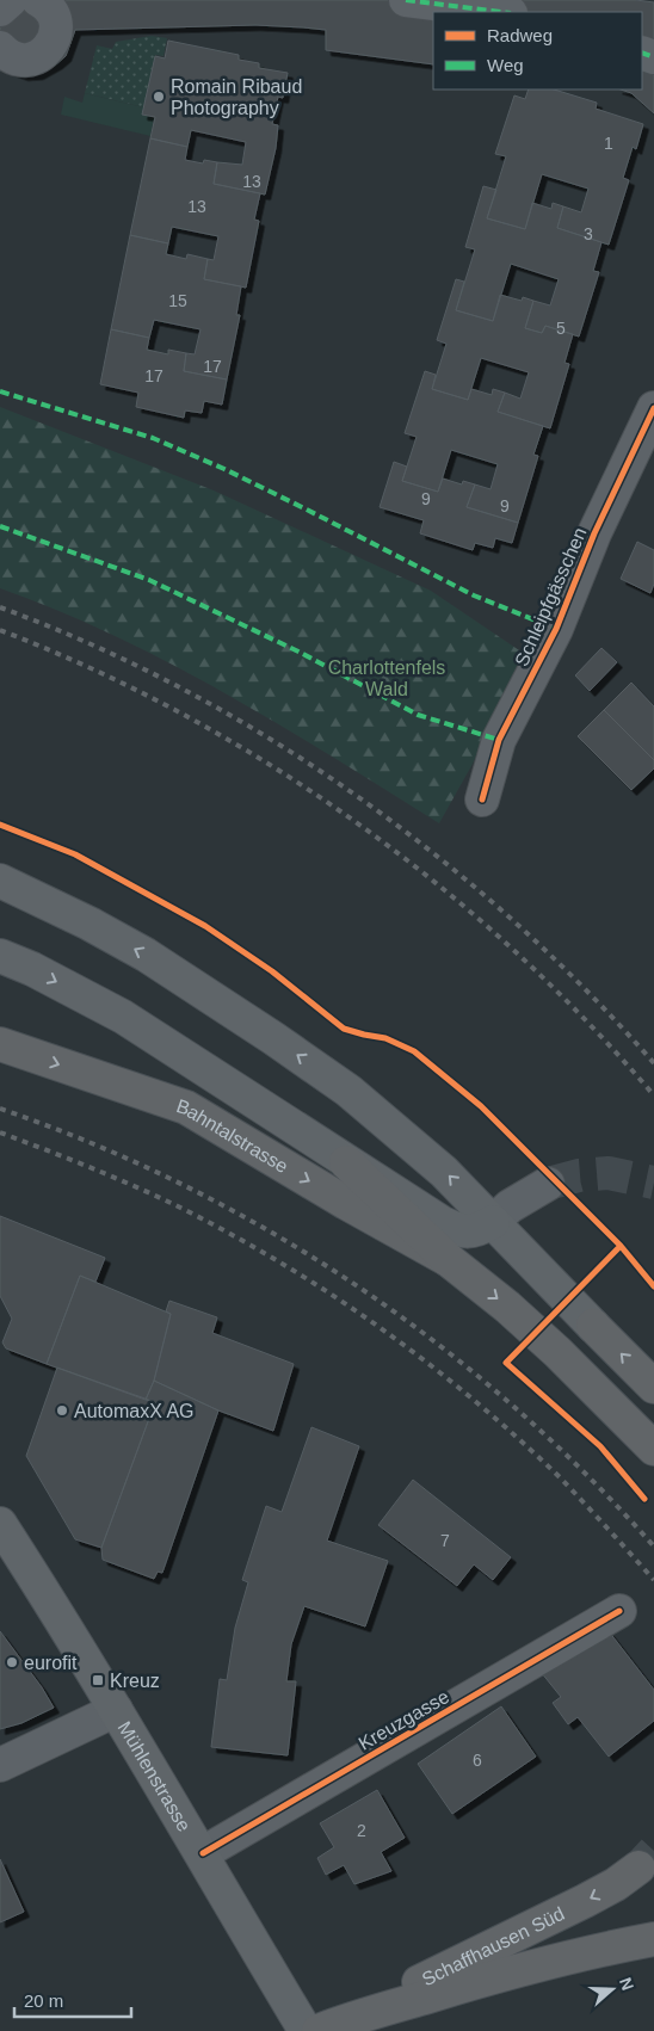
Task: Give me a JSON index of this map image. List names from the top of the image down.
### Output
{
  "streets": {
    "highway": ["Bahntalstrasse", "Schaffhausen Süd"],
    "main road": ["Mühlenstrasse"],
    "street": ["Schleipfgässchen", "Kreuzgasse"]
  },
  "crossings": [
    ["Kreuzgasse", "Mühlenstrasse"]
  ],
  "one_way": ["Bahntalstrasse"],
  "parks": ["Charlottenfels Wald"],
  "places": {
    "other": ["Romain Ribaud Photography", "AutomaxX AG", "eurofit"],
    "transit": ["Kreuz"]
  },
  "house_numbers": [
    "1",
    "13",
    "13",
    "3",
    "15",
    "5",
    "17",
    "17",
    "9",
    "9",
    "7",
    "6",
    "2"
  ],
  "legend": ["Radweg", "Weg"],
  "scale_bar": "20 m",
  "north": "right"
}
